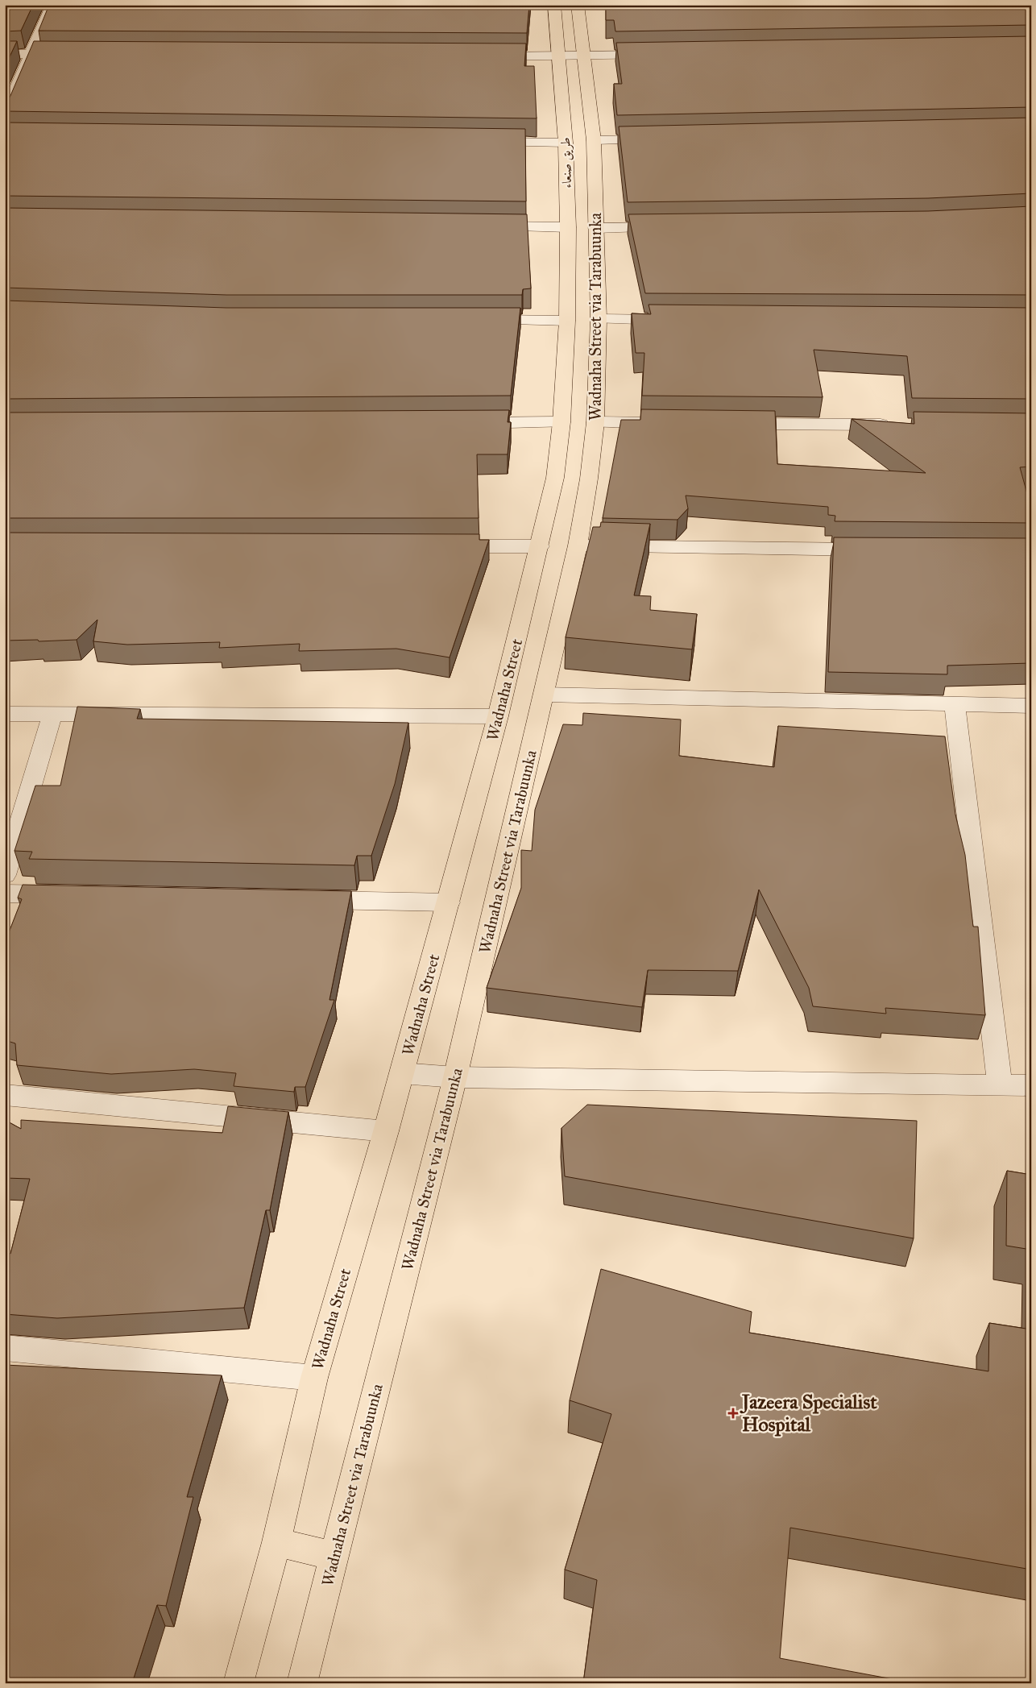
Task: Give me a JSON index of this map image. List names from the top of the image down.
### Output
{
  "streets": {
    "main road": ["طريق صنعاء", "Wadnaha Street via Tarabuunka", "Wadnaha Street"]
  },
  "crossings": [
    ["طريق صنعاء", "Wadnaha Street"]
  ],
  "places": {
    "health": ["Jazeera Specialist Hospital"]
  }
}
